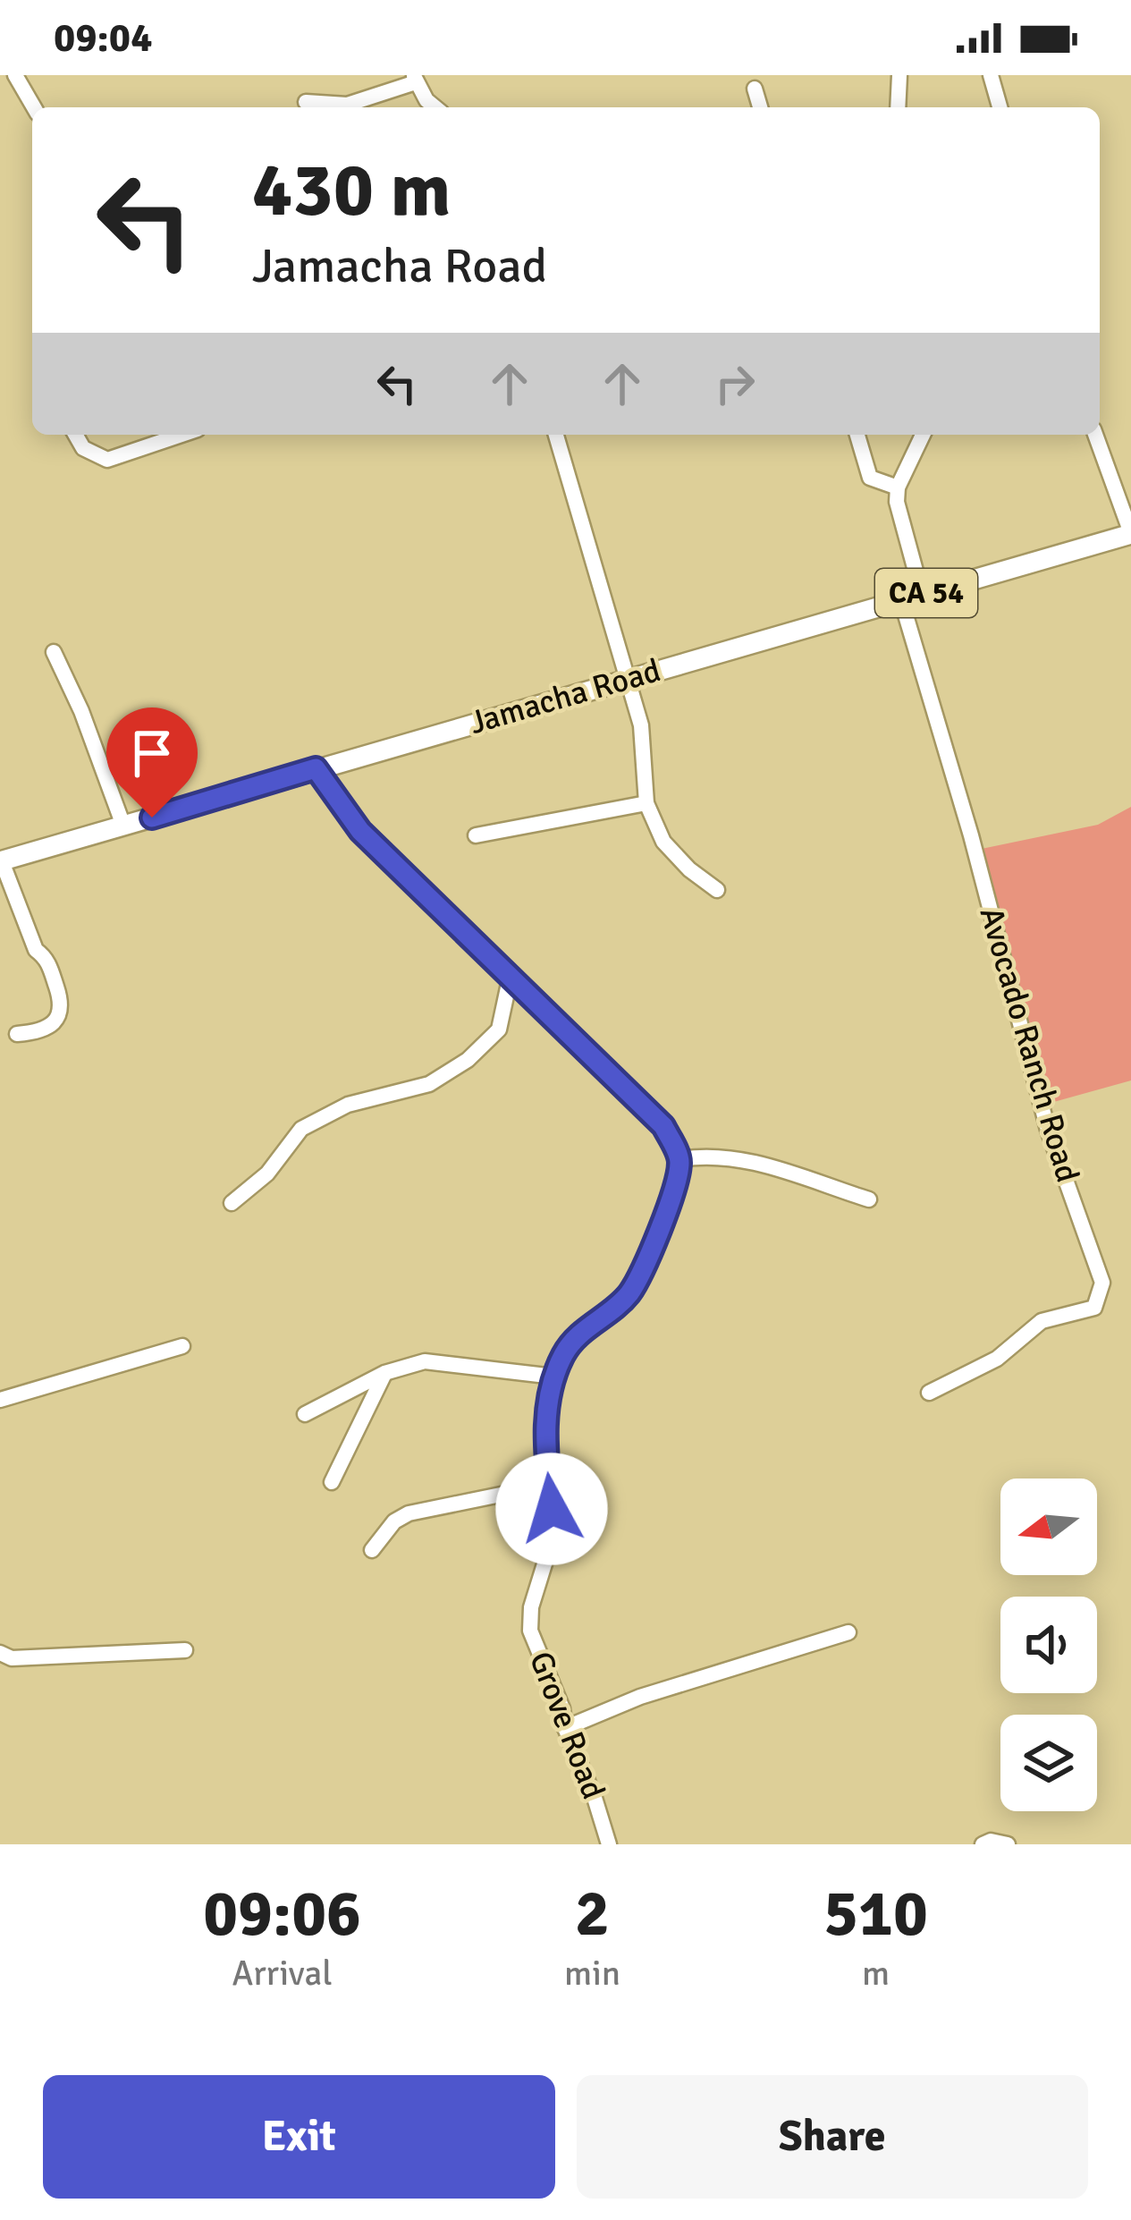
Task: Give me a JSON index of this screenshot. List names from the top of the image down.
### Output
{
  "streets": {
    "main road": ["CA 54", "Jamacha Road"],
    "street": ["Avocado Ranch Road", "Grove Road"]
  },
  "crossings": [
    ["Jamacha Road", "Avocado Ranch Road"]
  ],
  "north": "left",
  "page": {
    "status": "09:04",
    "turn": ["430 m", "Jamacha Road"],
    "eta": [
      "09:06",
      "Arrival",
      "2",
      "min",
      "510",
      "m"
    ],
    "buttons": ["Exit", "Share"]
  }
}
